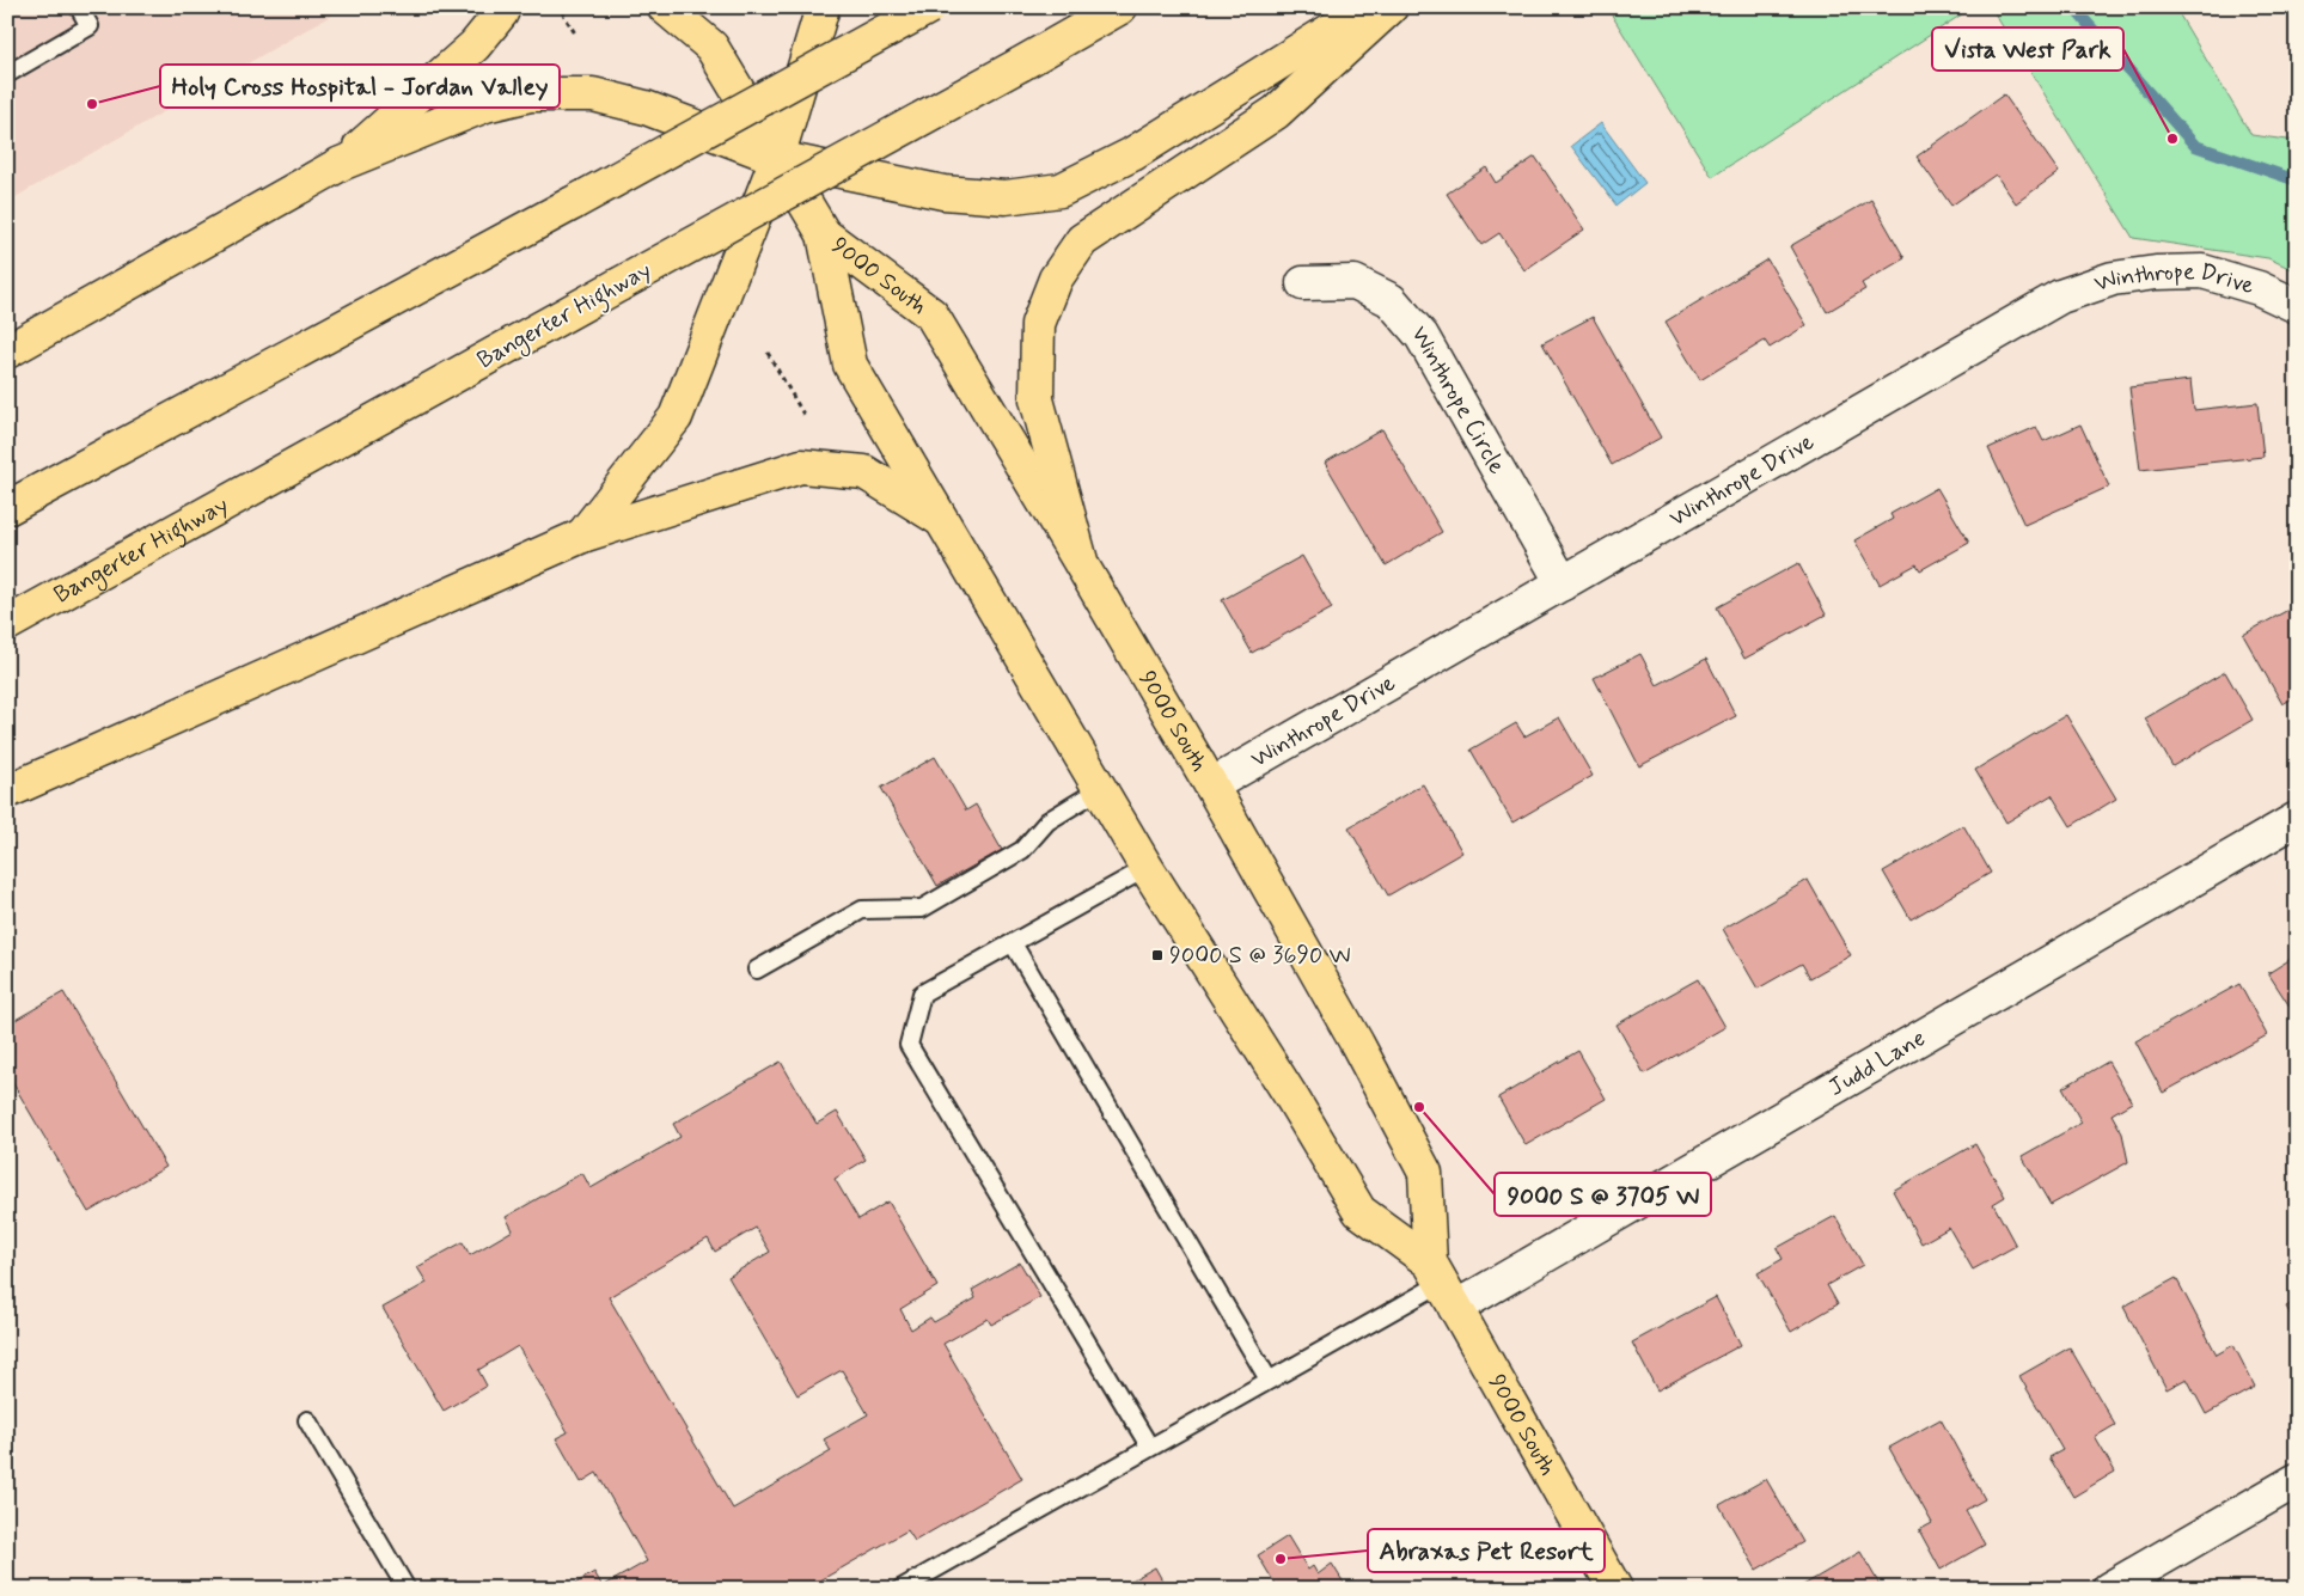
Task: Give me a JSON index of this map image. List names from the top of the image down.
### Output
{
  "streets": {
    "main road": ["9000 South", "Bangerter Highway"],
    "street": ["Winthrope Drive", "Winthrope Circle", "Judd Lane"]
  },
  "crossings": [
    ["9000 South", "Winthrope Drive"],
    ["9000 South", "Judd Lane"],
    ["Winthrope Drive", "Winthrope Circle"]
  ],
  "places": {
    "other": [
      "Holy Cross Hospital - Jordan Valley",
      "Vista West Park",
      "9000 S @ 3705 W",
      "Abraxas Pet Resort"
    ],
    "transit": ["9000 S @ 3690 W"]
  }
}
